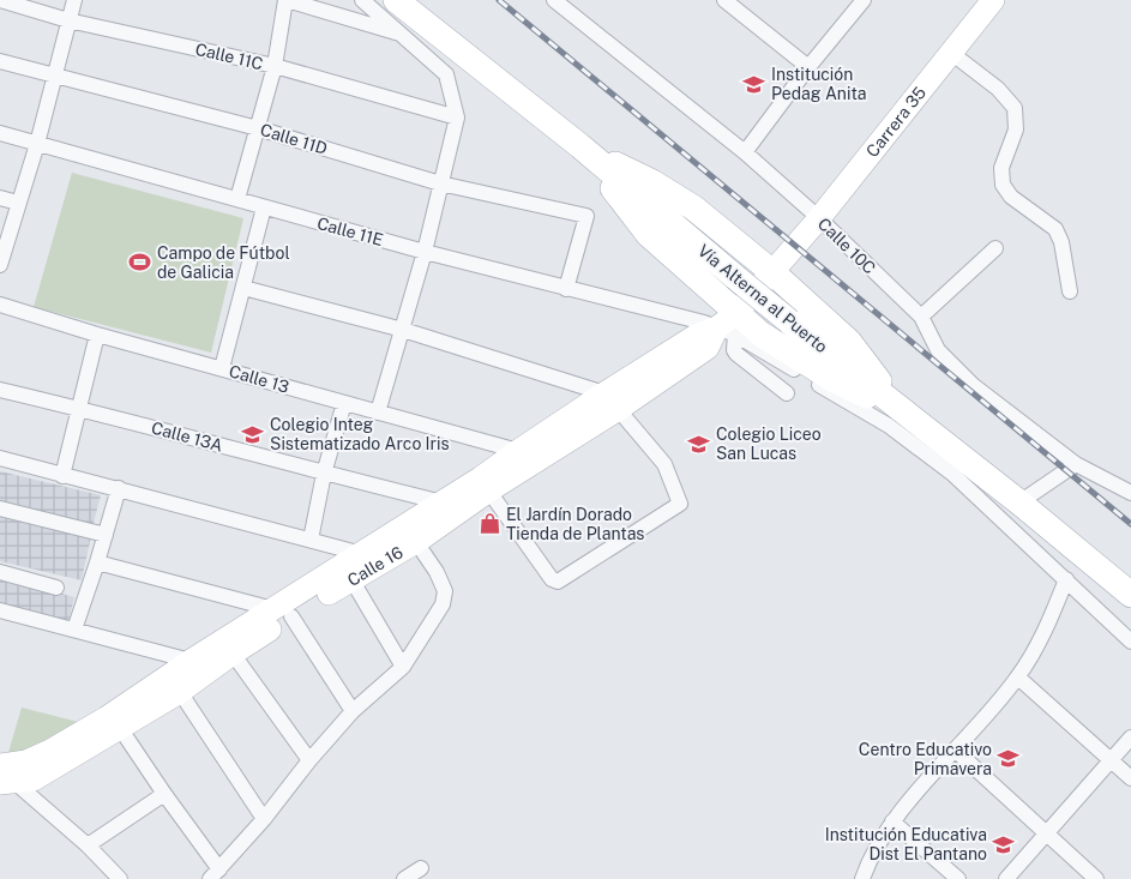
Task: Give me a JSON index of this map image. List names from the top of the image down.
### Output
{
  "streets": {
    "main road": ["Vía Alterna al Puerto"],
    "street": [
      "Calle 11C",
      "Carrera 35",
      "Calle 11D",
      "Calle 11E",
      "Calle 10C",
      "Calle 13",
      "Calle 13A",
      "Calle 16"
    ]
  },
  "crossings": [
    ["Carrera 35", "Calle 10C"],
    ["Carrera 35", "Calle 16"],
    ["Calle 11D", "Calle 11E"],
    ["Calle 11E", "Calle 16"],
    ["Calle 13", "Calle 16"],
    ["Calle 13A", "Calle 16"]
  ],
  "places": {
    "school or university": [
      "Institución Pedag Anita",
      "Colegio Integ Sistematizado Arco Iris",
      "Colegio Liceo San Lucas",
      "Centro Educativo Primavera",
      "Institución Educativa Dist El Pantano"
    ],
    "sports": ["Campo de Fútbol de Galicia"],
    "shop": ["El Jardín Dorado Tienda de Plantas"]
  }
}
